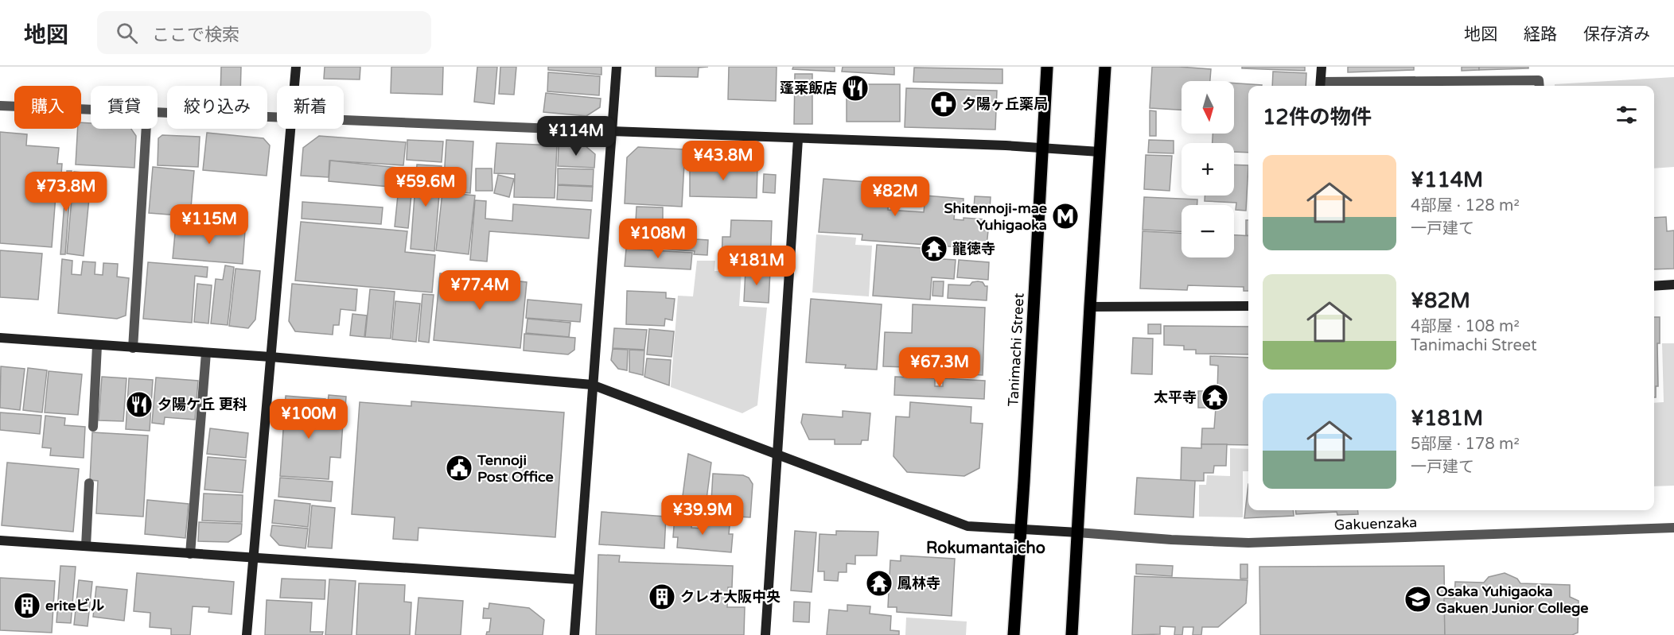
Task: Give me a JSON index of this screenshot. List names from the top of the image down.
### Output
{
  "streets": {
    "main road": ["Tanimachi Street"],
    "street": ["Gakuenzaka"]
  },
  "districts": ["Rokumantaicho"],
  "places": {
    "restaurant": ["蓬莱飯店", "夕陽ケ丘 更科"],
    "pharmacy": ["夕陽ヶ丘薬局"],
    "metro station": ["Shitennoji-mae Yuhigaoka"],
    "temple": ["龍徳寺", "太平寺", "鳳林寺"],
    "public building": ["Tennoji Post Office"],
    "building": ["クレオ大阪中央", "eriteビル"],
    "school or university": ["Osaka Yuhigaoka Gakuen Junior College"]
  },
  "north": "bottom",
  "page": {
    "header": "地図",
    "search": "ここで検索",
    "nav": ["地図", "経路", "保存済み"],
    "map_buttons": ["+", "−"],
    "chip": [
      "購入",
      "賃貸",
      "絞り込み",
      "新着"
    ],
    "heading": "12件の物件",
    "price": [
      "¥114M",
      "¥43.8M",
      "¥59.6M",
      "¥73.8M",
      "¥82M",
      "¥115M",
      "¥108M",
      "¥181M",
      "¥77.4M",
      "¥67.3M",
      "¥100M",
      "¥39.9M"
    ],
    "list": [
      {
        "name": "¥114M",
        "note": "4部屋 · 128 m² · 一戸建て"
      },
      {
        "name": "¥82M",
        "note": "4部屋 · 108 m² · Tanimachi Street"
      },
      {
        "name": "¥181M",
        "note": "5部屋 · 178 m² · 一戸建て"
      }
    ]
  }
}
